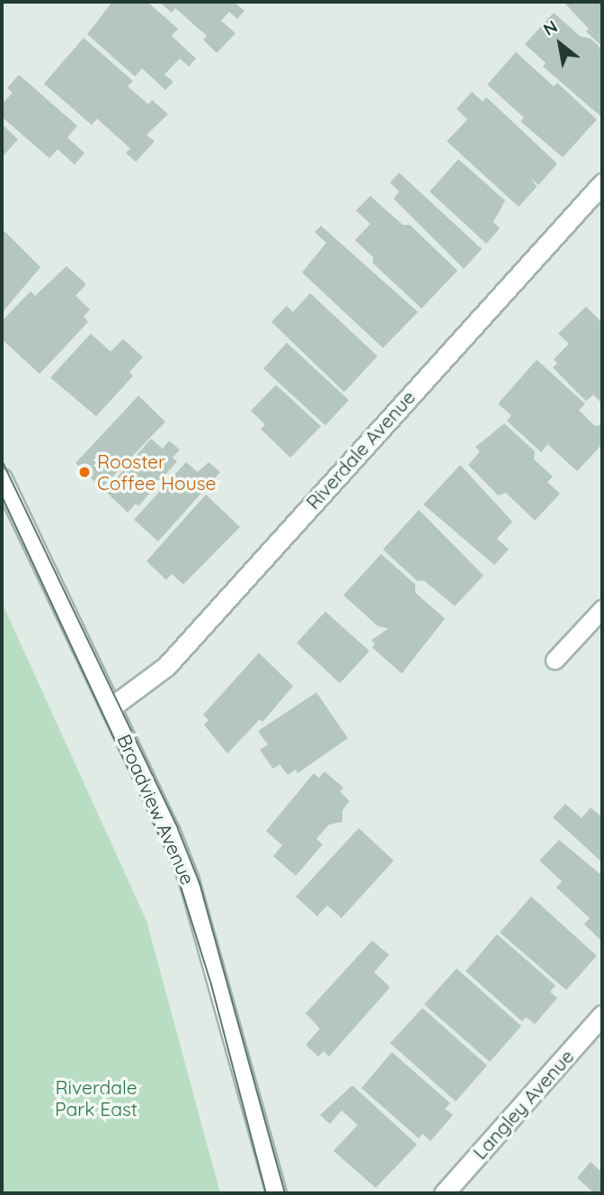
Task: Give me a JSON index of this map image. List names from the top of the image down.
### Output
{
  "streets": {
    "street": ["Riverdale Avenue", "Broadview Avenue", "Langley Avenue"]
  },
  "crossings": [
    ["Riverdale Avenue", "Broadview Avenue"]
  ],
  "parks": ["Riverdale Park East"],
  "places": ["Rooster Coffee House"],
  "north": "top left"
}
